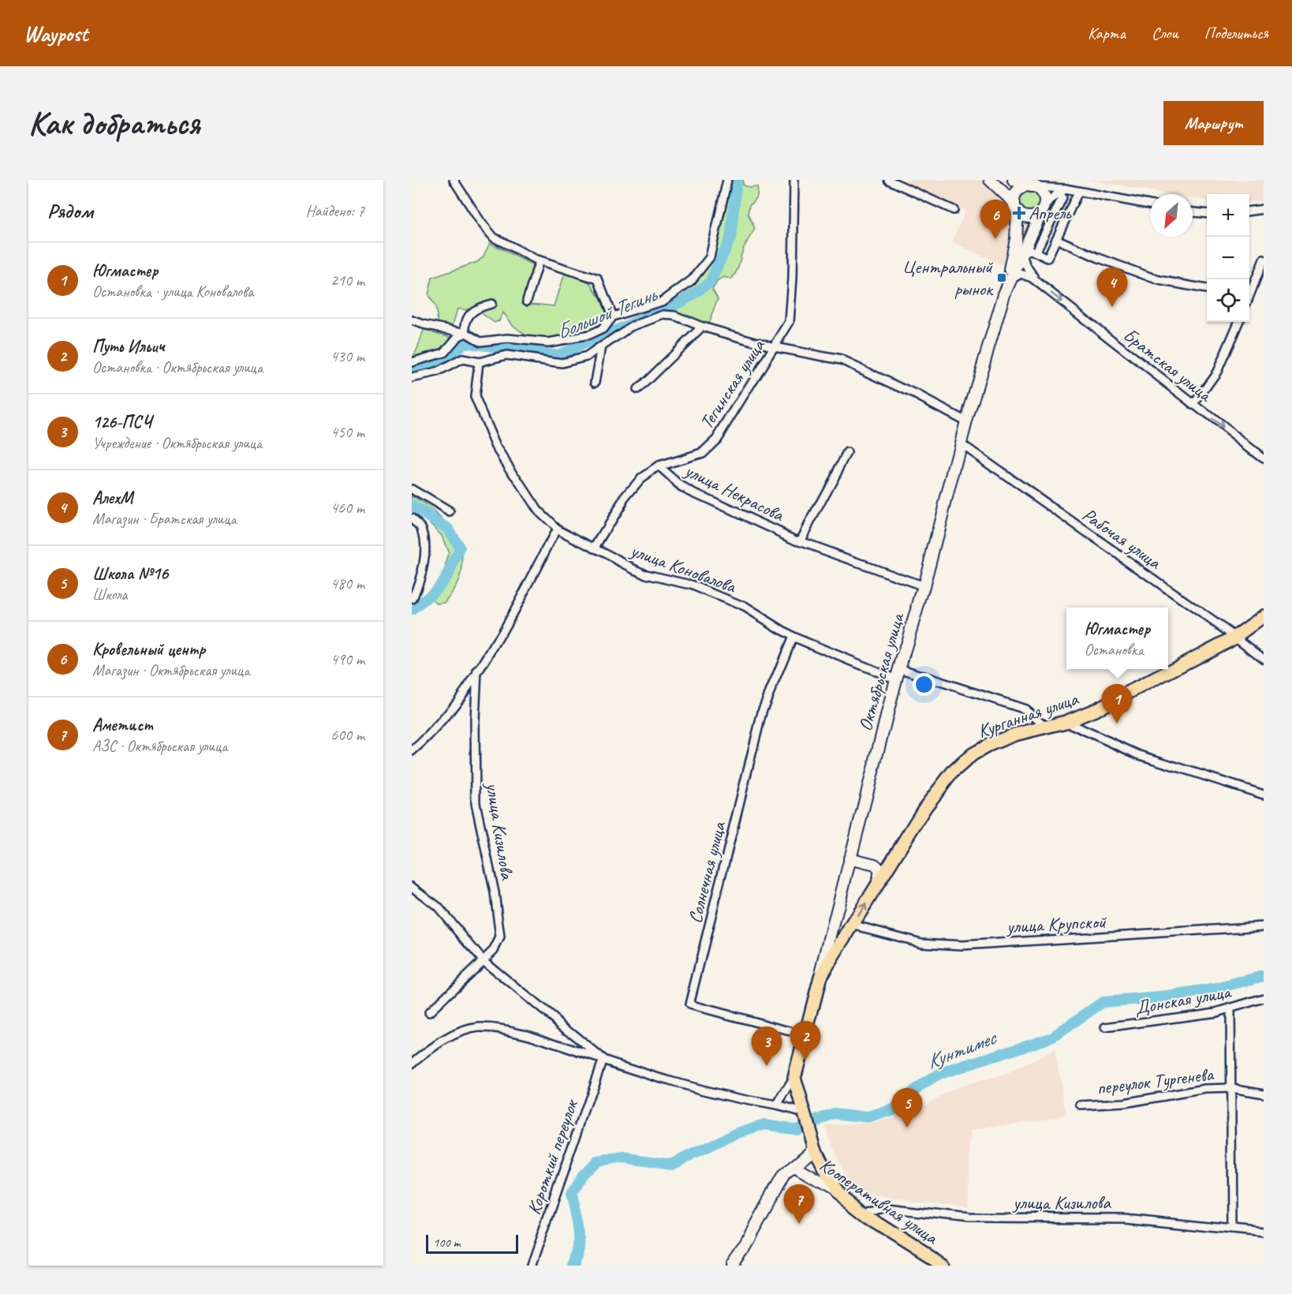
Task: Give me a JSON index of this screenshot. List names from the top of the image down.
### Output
{
  "streets": {
    "main road": ["Октябрьская улица", "Курганная улица", "Кооперативная улица"],
    "street": [
      "Братская улица",
      "Тегинская улица",
      "улица Некрасова",
      "Рабочая улица",
      "улица Коновалова",
      "улица Кизилова",
      "Солнечная улица",
      "улица Крупской",
      "Донская улица",
      "переулок Тургенева",
      "Короткий переулок"
    ]
  },
  "crossings": [
    ["Братская улица", "Октябрьская улица"],
    ["Тегинская улица", "улица Некрасова"],
    ["Тегинская улица", "улица Коновалова"],
    ["улица Некрасова", "Октябрьская улица"],
    ["Рабочая улица", "Октябрьская улица"],
    ["Рабочая улица", "Курганная улица"],
    ["улица Коновалова", "Октябрьская улица"],
    ["улица Коновалова", "Курганная улица"],
    ["улица Коновалова", "Солнечная улица"],
    ["Октябрьская улица", "Курганная улица"],
    ["Октябрьская улица", "Солнечная улица"],
    ["Курганная улица", "улица Крупской"],
    ["улица Кизилова", "переулок Тургенева"],
    ["улица Кизилова", "Кооперативная улица"],
    ["Донская улица", "переулок Тургенева"]
  ],
  "one_way": ["Братская улица"],
  "water": ["Большой Тегинь", "Кунтимес"],
  "places": {
    "health": ["Апрель"],
    "transit": ["Центральный рынок"]
  },
  "scale_bar": "100 m",
  "north": "bottom left",
  "page": {
    "header": "Waypost",
    "nav": ["Карта", "Слои", "Поделиться"],
    "buttons": "Маршрут",
    "title": "Как добраться",
    "heading": ["Рядом", "Найдено: 7"],
    "map_buttons": ["+", "−"],
    "pins": [
      "6",
      "4",
      "1",
      "2",
      "3",
      "5",
      "7"
    ],
    "list": [
      {
        "mark": "1",
        "name": "Югмастер",
        "note": "Остановка · улица Коновалова",
        "value": "210 m"
      },
      {
        "mark": "2",
        "name": "Путь Ильич",
        "note": "Остановка · Октябрьская улица",
        "value": "430 m"
      },
      {
        "mark": "3",
        "name": "126-ПСЧ",
        "note": "Учреждение · Октябрьская улица",
        "value": "450 m"
      },
      {
        "mark": "4",
        "name": "АлехМ",
        "note": "Магазин · Братская улица",
        "value": "460 m"
      },
      {
        "mark": "5",
        "name": "Школа №16",
        "note": "Школа",
        "value": "480 m"
      },
      {
        "mark": "6",
        "name": "Кровельный центр",
        "note": "Магазин · Октябрьская улица",
        "value": "490 m"
      },
      {
        "mark": "7",
        "name": "Аметист",
        "note": "АЗС · Октябрьская улица",
        "value": "600 m"
      }
    ],
    "popup": ["Югмастер", "Остановка"],
    "scale": "100 m"
  }
}
